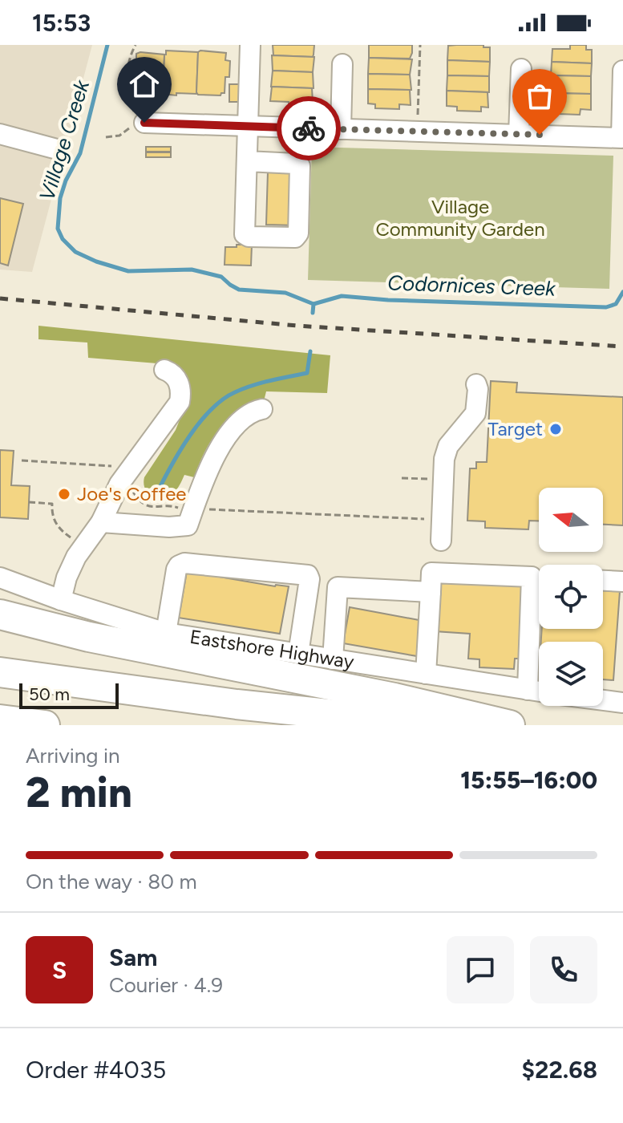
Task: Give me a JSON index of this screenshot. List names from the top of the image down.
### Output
{
  "streets": {
    "street": ["Eastshore Highway"]
  },
  "water": ["Village Creek", "Codornices Creek"],
  "parks": ["Village Community Garden"],
  "places": ["Target", "Joe's Coffee"],
  "scale_bar": "50 m",
  "north": "left",
  "page": {
    "status": "15:53",
    "scale": "50 m",
    "heading": ["2 min", "Arriving in", "15:55–16:00"],
    "panel": [
      "Sam",
      "Courier · 4.9",
      "Order #4035",
      "$22.68"
    ],
    "bar": "On the way · 80 m",
    "round": "S"
  }
}
